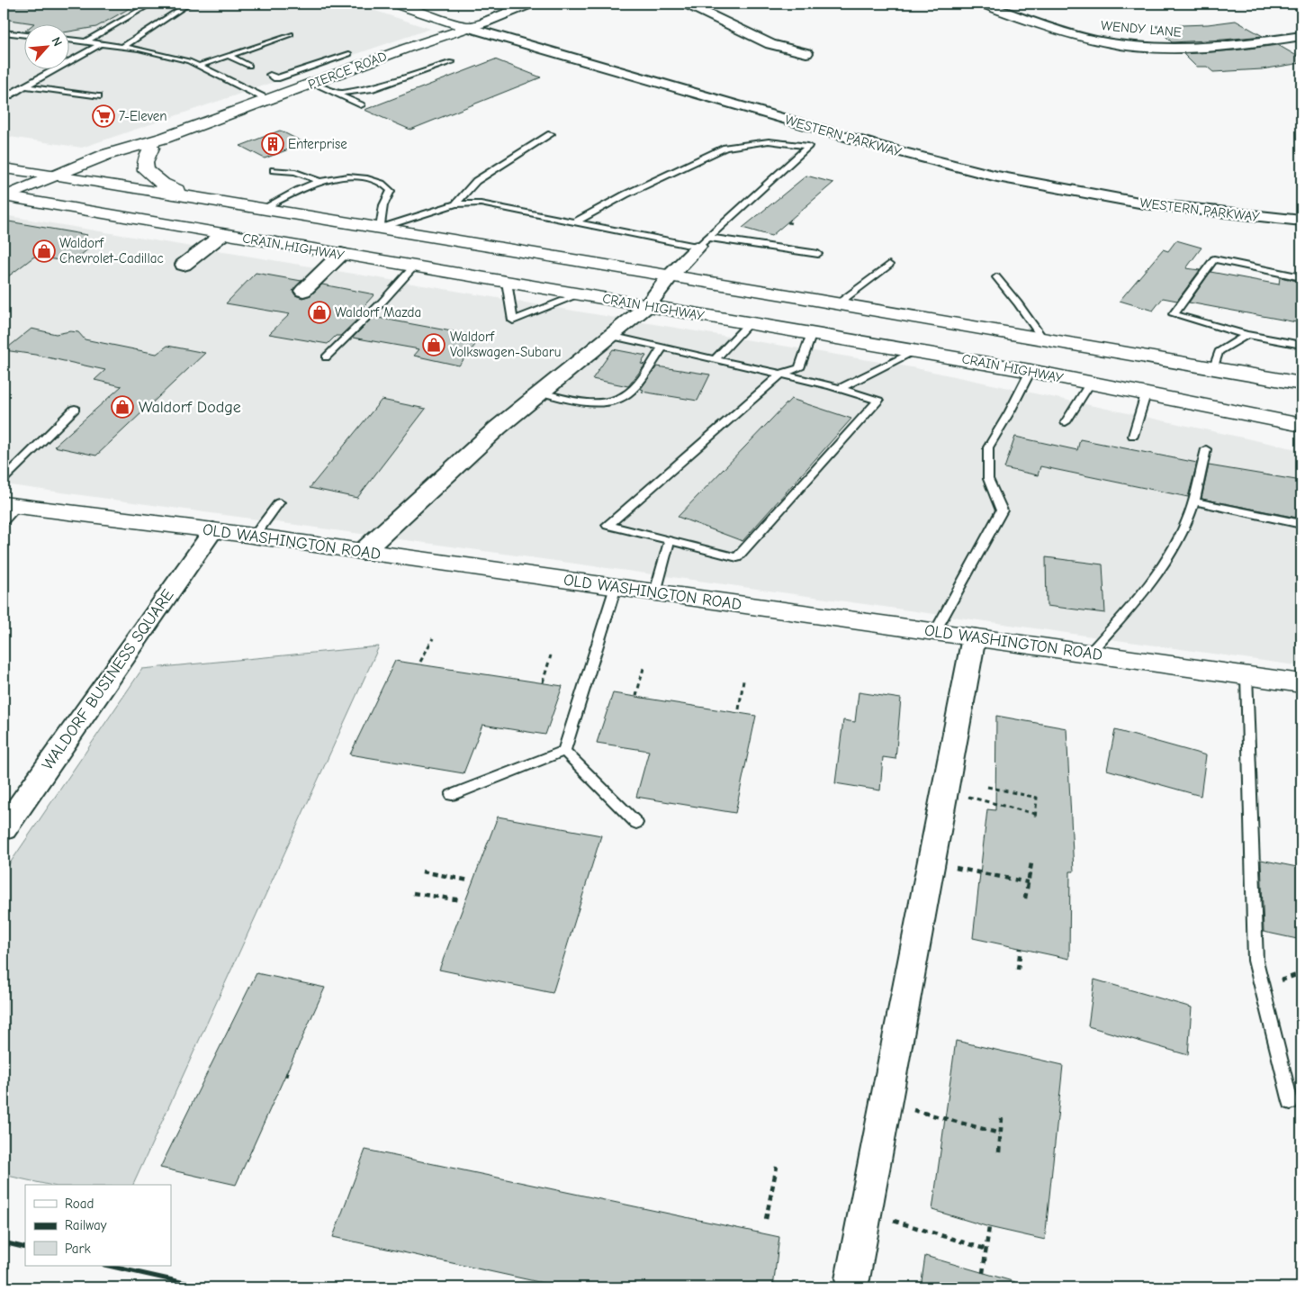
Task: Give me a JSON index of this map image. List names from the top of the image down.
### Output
{
  "streets": {
    "main road": [
      "PIERCE ROAD",
      "WESTERN PARKWAY",
      "CRAIN HIGHWAY",
      "OLD WASHINGTON ROAD"
    ],
    "street": ["WENDY LANE", "WALDORF BUSINESS SQUARE"]
  },
  "crossings": [
    ["PIERCE ROAD", "WESTERN PARKWAY"],
    ["PIERCE ROAD", "CRAIN HIGHWAY"],
    ["OLD WASHINGTON ROAD", "WALDORF BUSINESS SQUARE"]
  ],
  "places": {
    "supermarket": ["7-Eleven"],
    "building": ["Enterprise"],
    "shop": [
      "Waldorf Chevrolet-Cadillac",
      "Waldorf Mazda",
      "Waldorf Volkswagen-Subaru",
      "Waldorf Dodge"
    ]
  },
  "legend": ["Road", "Railway", "Park"],
  "north": "top right"
}
